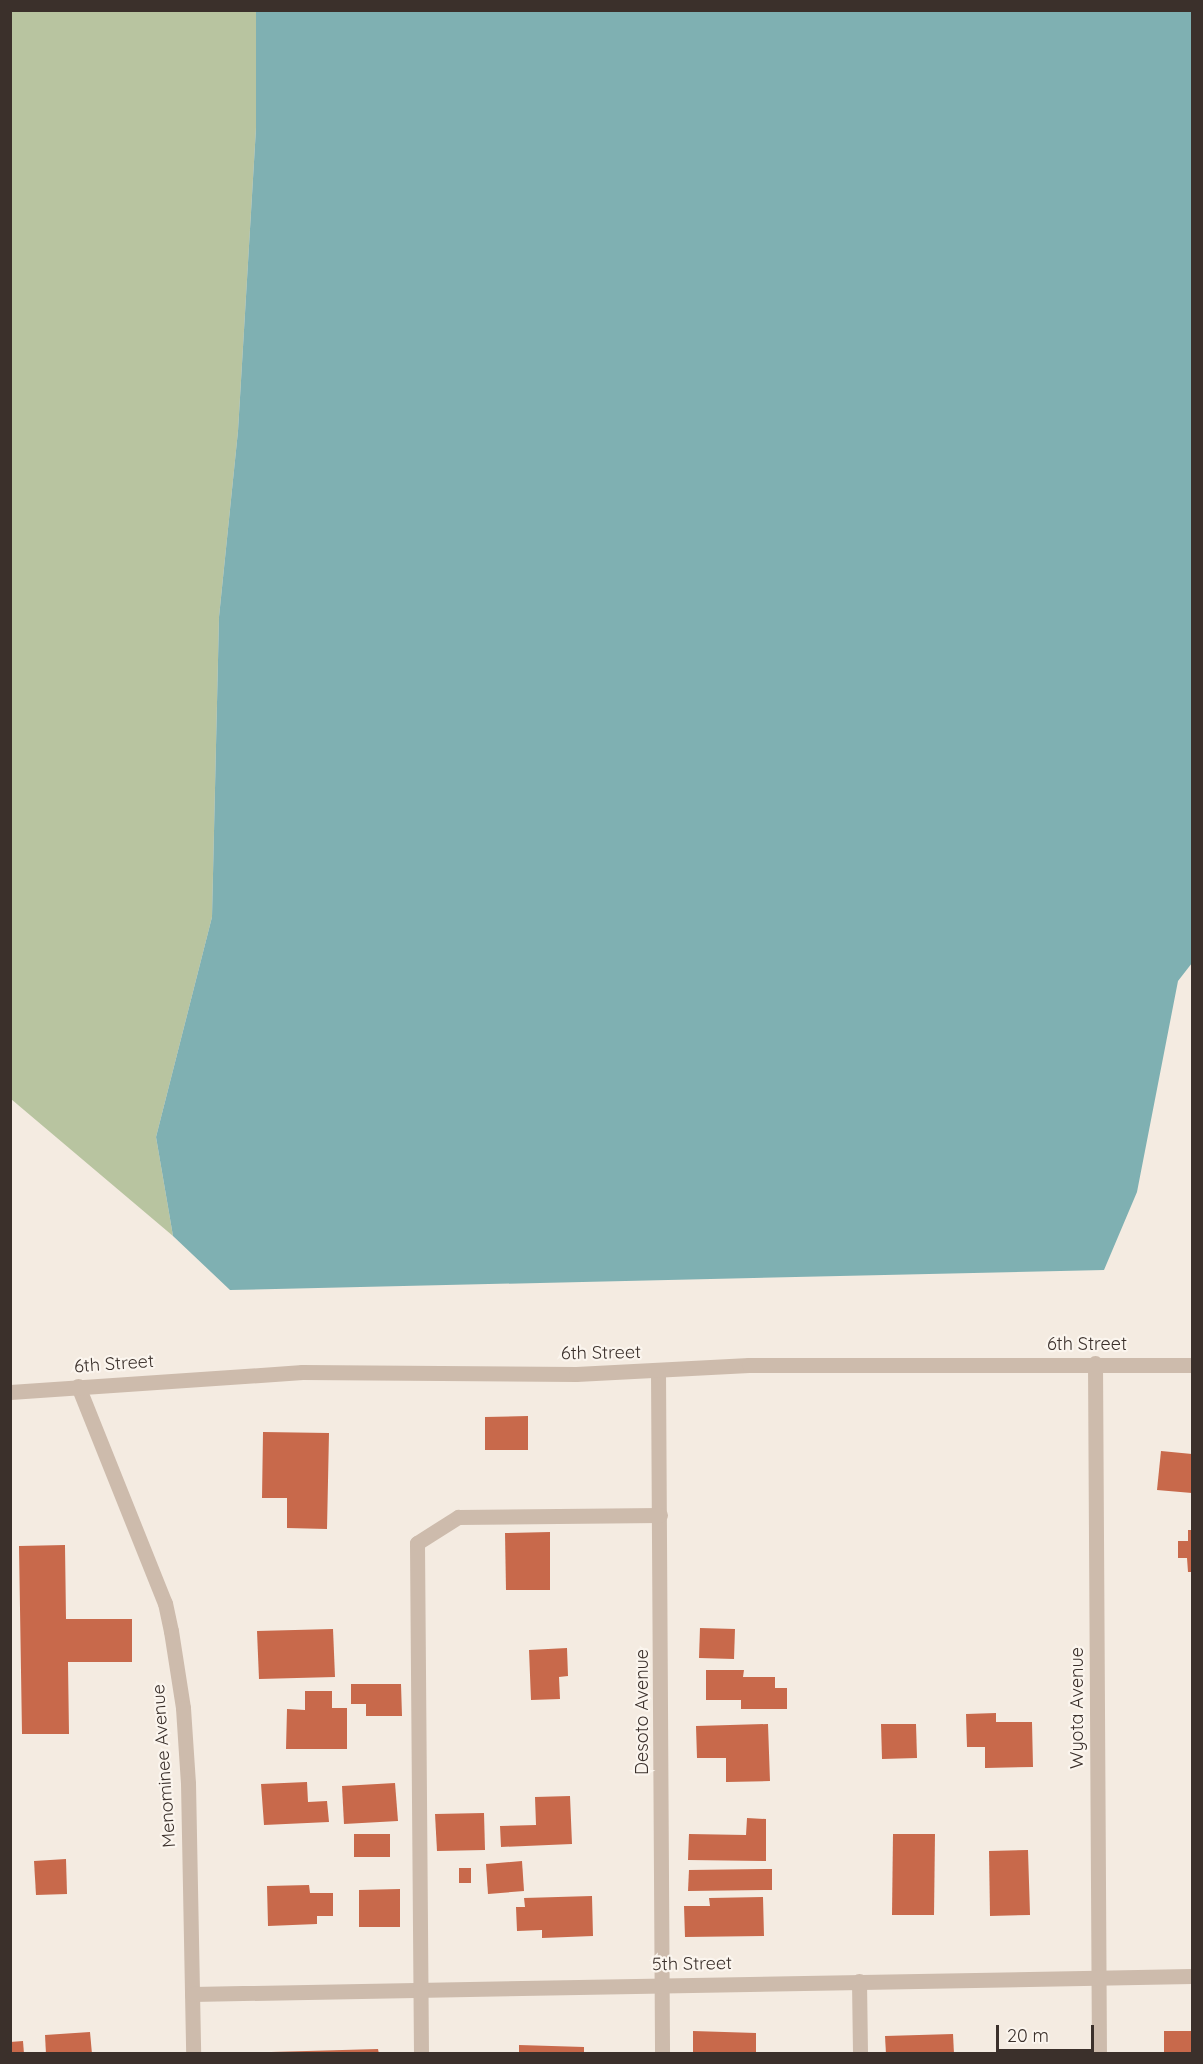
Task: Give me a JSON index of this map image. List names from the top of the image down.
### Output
{
  "streets": {
    "street": [
      "6th Street",
      "Wyota Avenue",
      "Desoto Avenue",
      "Menominee Avenue",
      "5th Street"
    ]
  },
  "crossings": [
    ["6th Street", "Wyota Avenue"],
    ["6th Street", "Desoto Avenue"],
    ["6th Street", "Menominee Avenue"],
    ["Wyota Avenue", "5th Street"],
    ["Desoto Avenue", "5th Street"],
    ["Menominee Avenue", "5th Street"]
  ],
  "scale_bar": "20 m"
}
